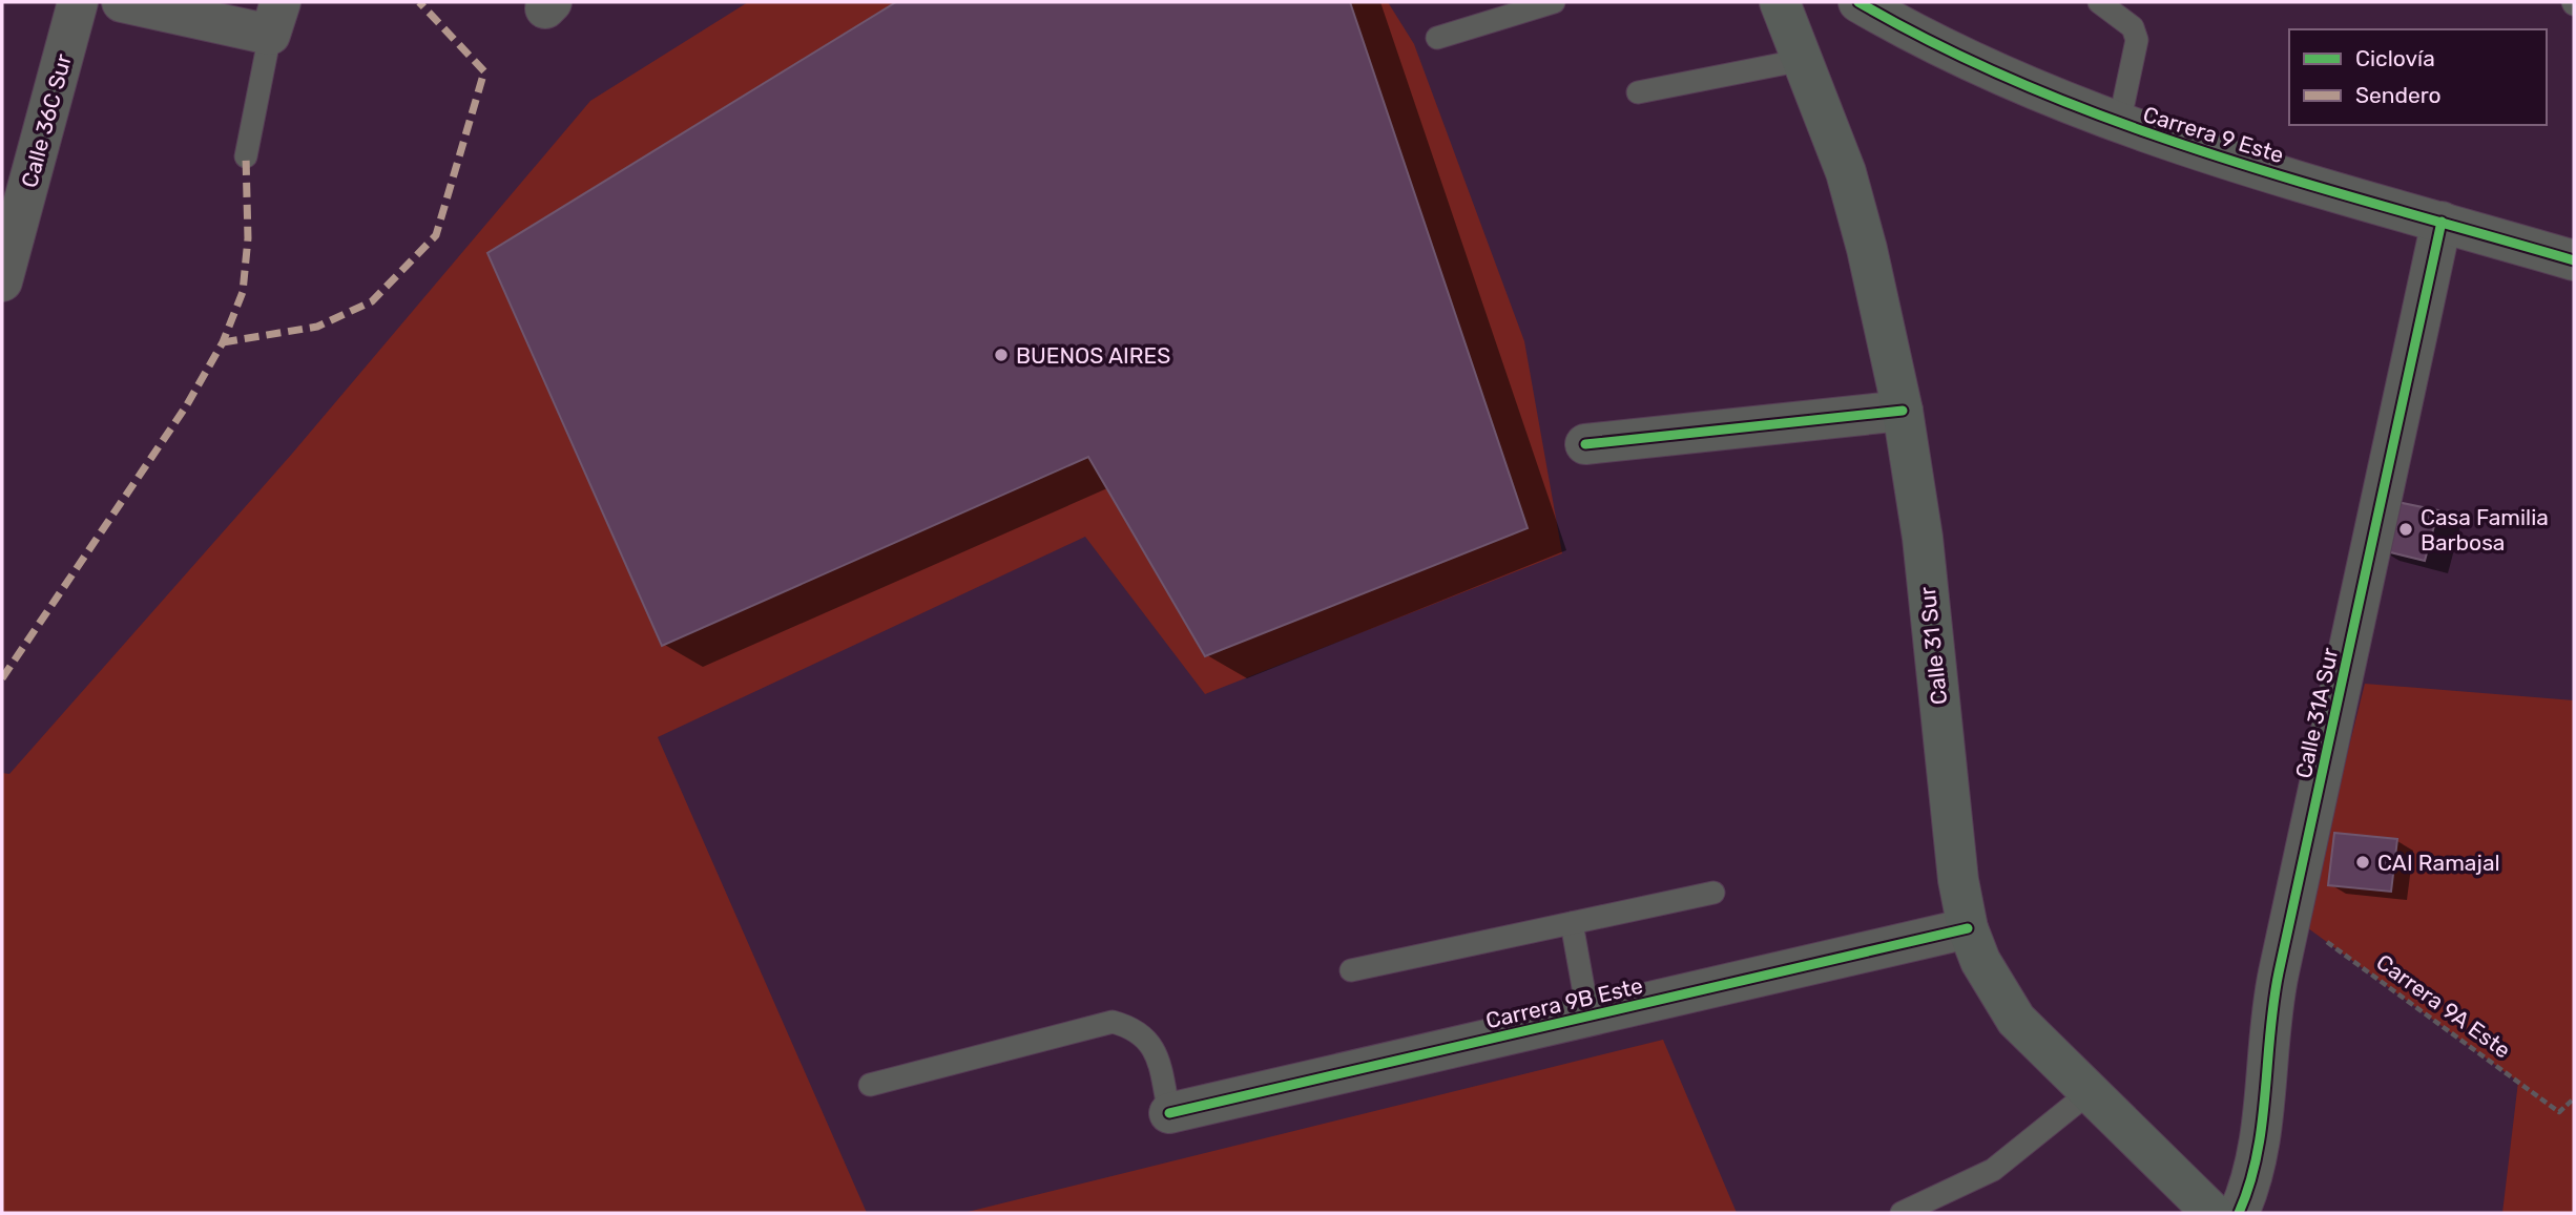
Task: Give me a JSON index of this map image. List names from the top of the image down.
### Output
{
  "streets": {
    "main road": ["Calle 31 Sur"],
    "street": [
      "Calle 36C Sur",
      "Carrera 9 Este",
      "Calle 31A Sur",
      "Carrera 9B Este"
    ],
    "path": ["Carrera 9A Este"]
  },
  "crossings": [
    ["Carrera 9 Este", "Calle 31A Sur"],
    ["Calle 31 Sur", "Carrera 9B Este"],
    ["Calle 31A Sur", "Carrera 9A Este"]
  ],
  "places": ["BUENOS AIRES", "Casa Familia Barbosa", "CAI Ramajal"],
  "legend": ["Ciclovía", "Sendero"]
}
